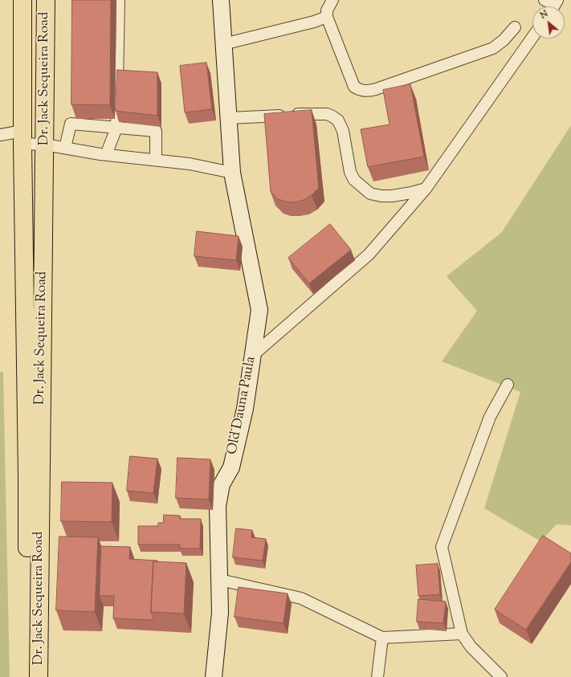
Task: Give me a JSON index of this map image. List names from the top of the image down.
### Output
{
  "streets": {
    "main road": ["Dr. Jack Sequeira Road", "Old Dauna Paula"]
  },
  "north": "top left"
}
